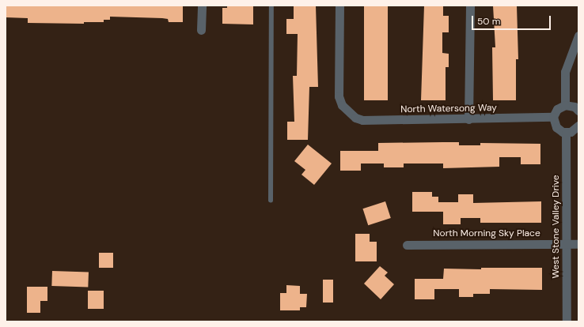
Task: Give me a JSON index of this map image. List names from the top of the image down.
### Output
{
  "streets": {
    "street": ["North Watersong Way", "West Stone Valley Drive", "North Morning Sky Place"]
  },
  "crossings": [
    ["West Stone Valley Drive", "North Morning Sky Place"]
  ],
  "scale_bar": "50 m"
}
